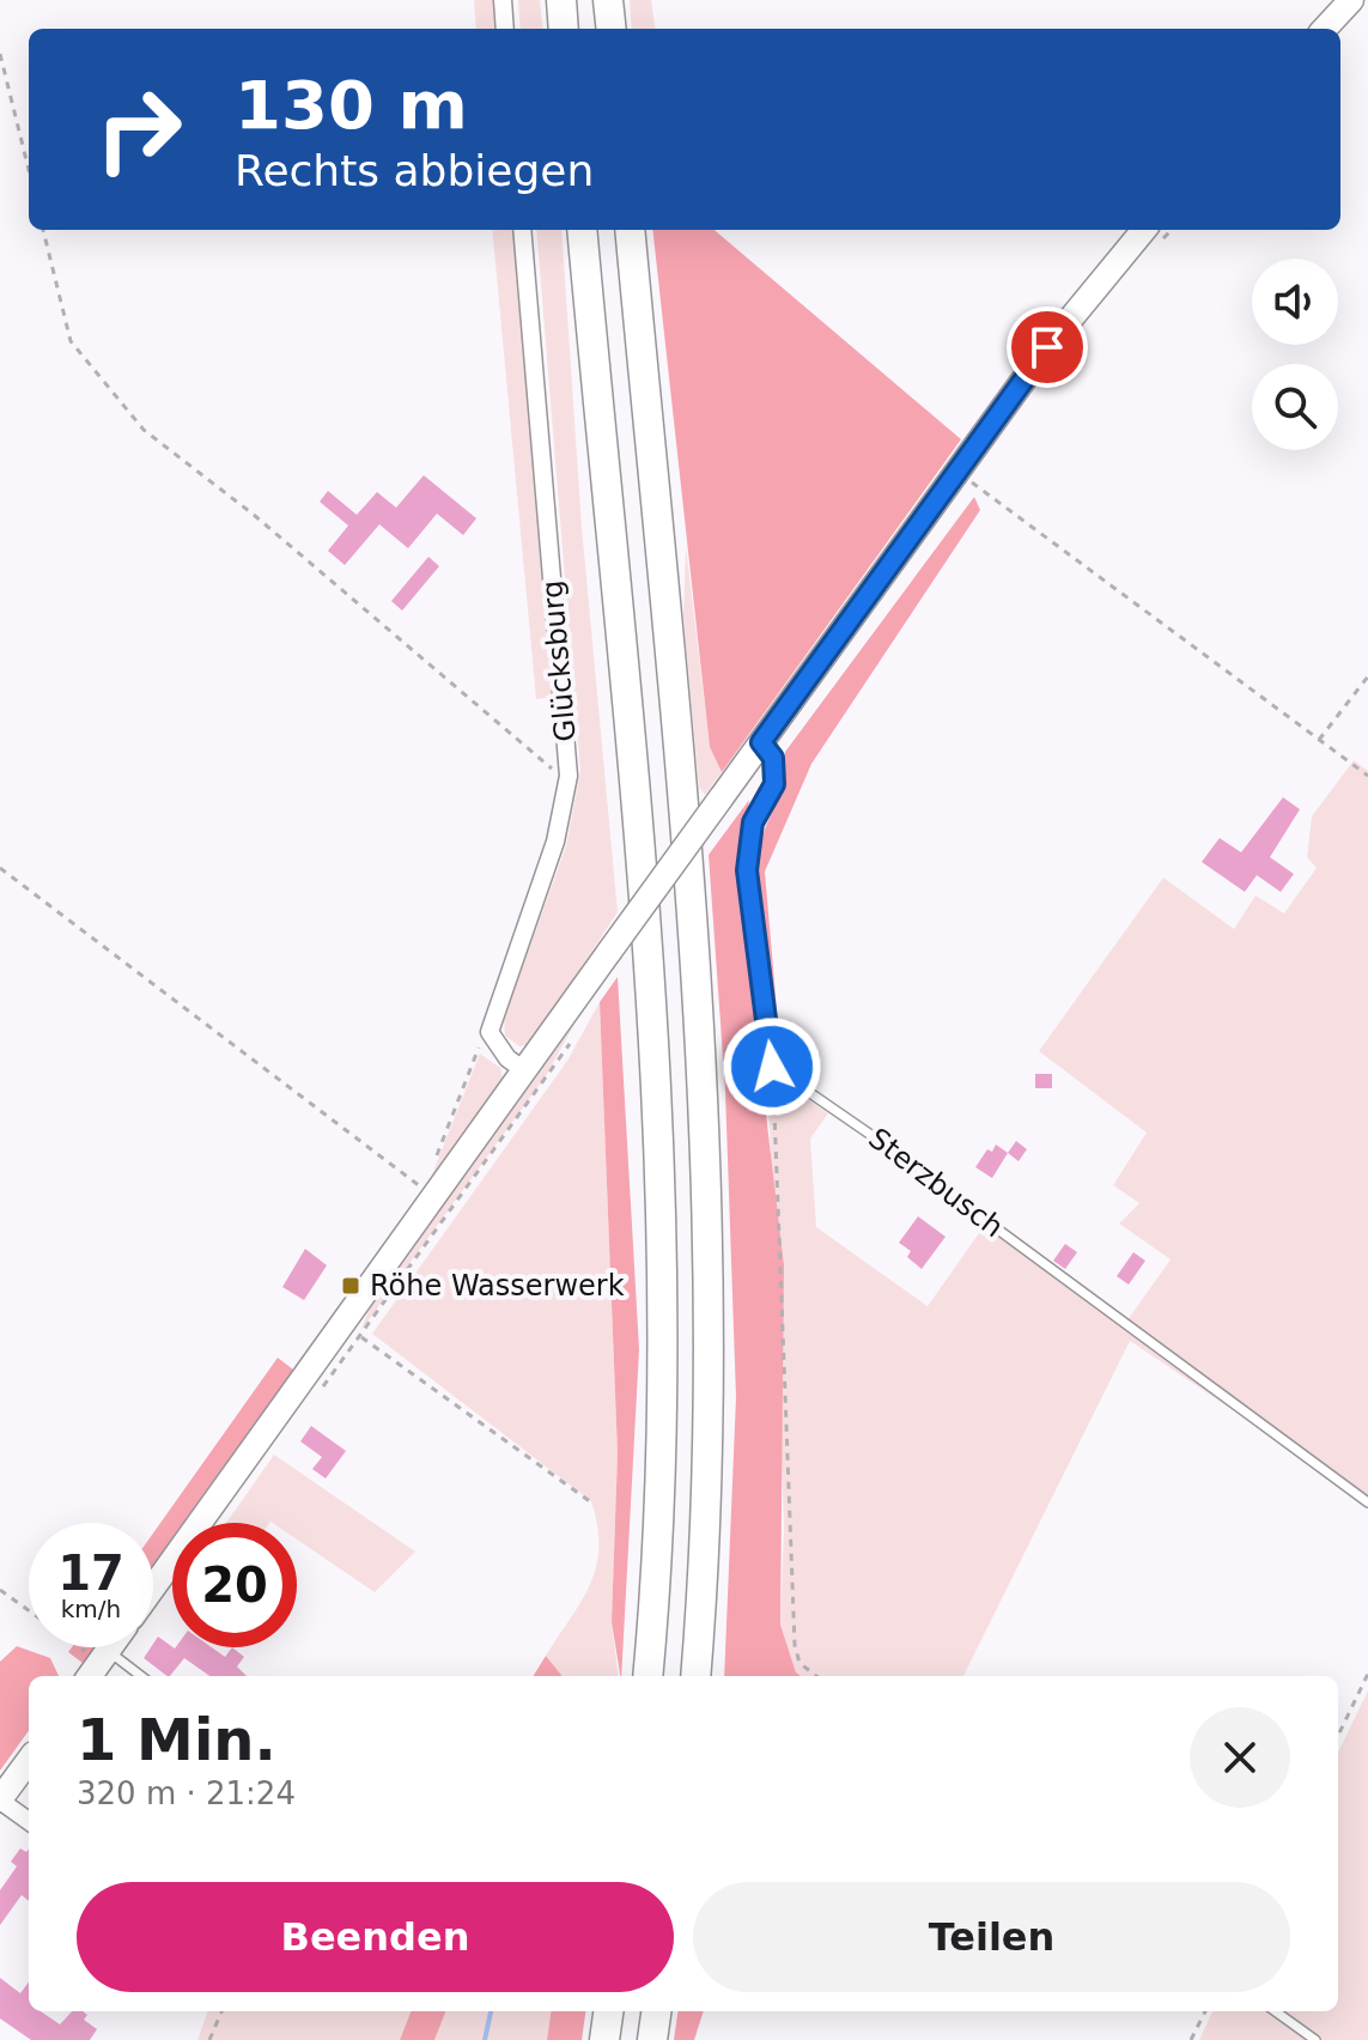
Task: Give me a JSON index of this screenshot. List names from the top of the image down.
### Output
{
  "streets": {
    "street": ["Glücksburg"],
    "lane": ["Sterzbusch"]
  },
  "places": {
    "transit": ["Röhe Wasserwerk"]
  },
  "page": {
    "turn": ["130 m", "Rechts abbiegen"],
    "speed": "17 km/h",
    "limit": "20",
    "heading": ["1 Min.", "320 m · 21:24"],
    "buttons": ["Beenden", "Teilen"]
  }
}
